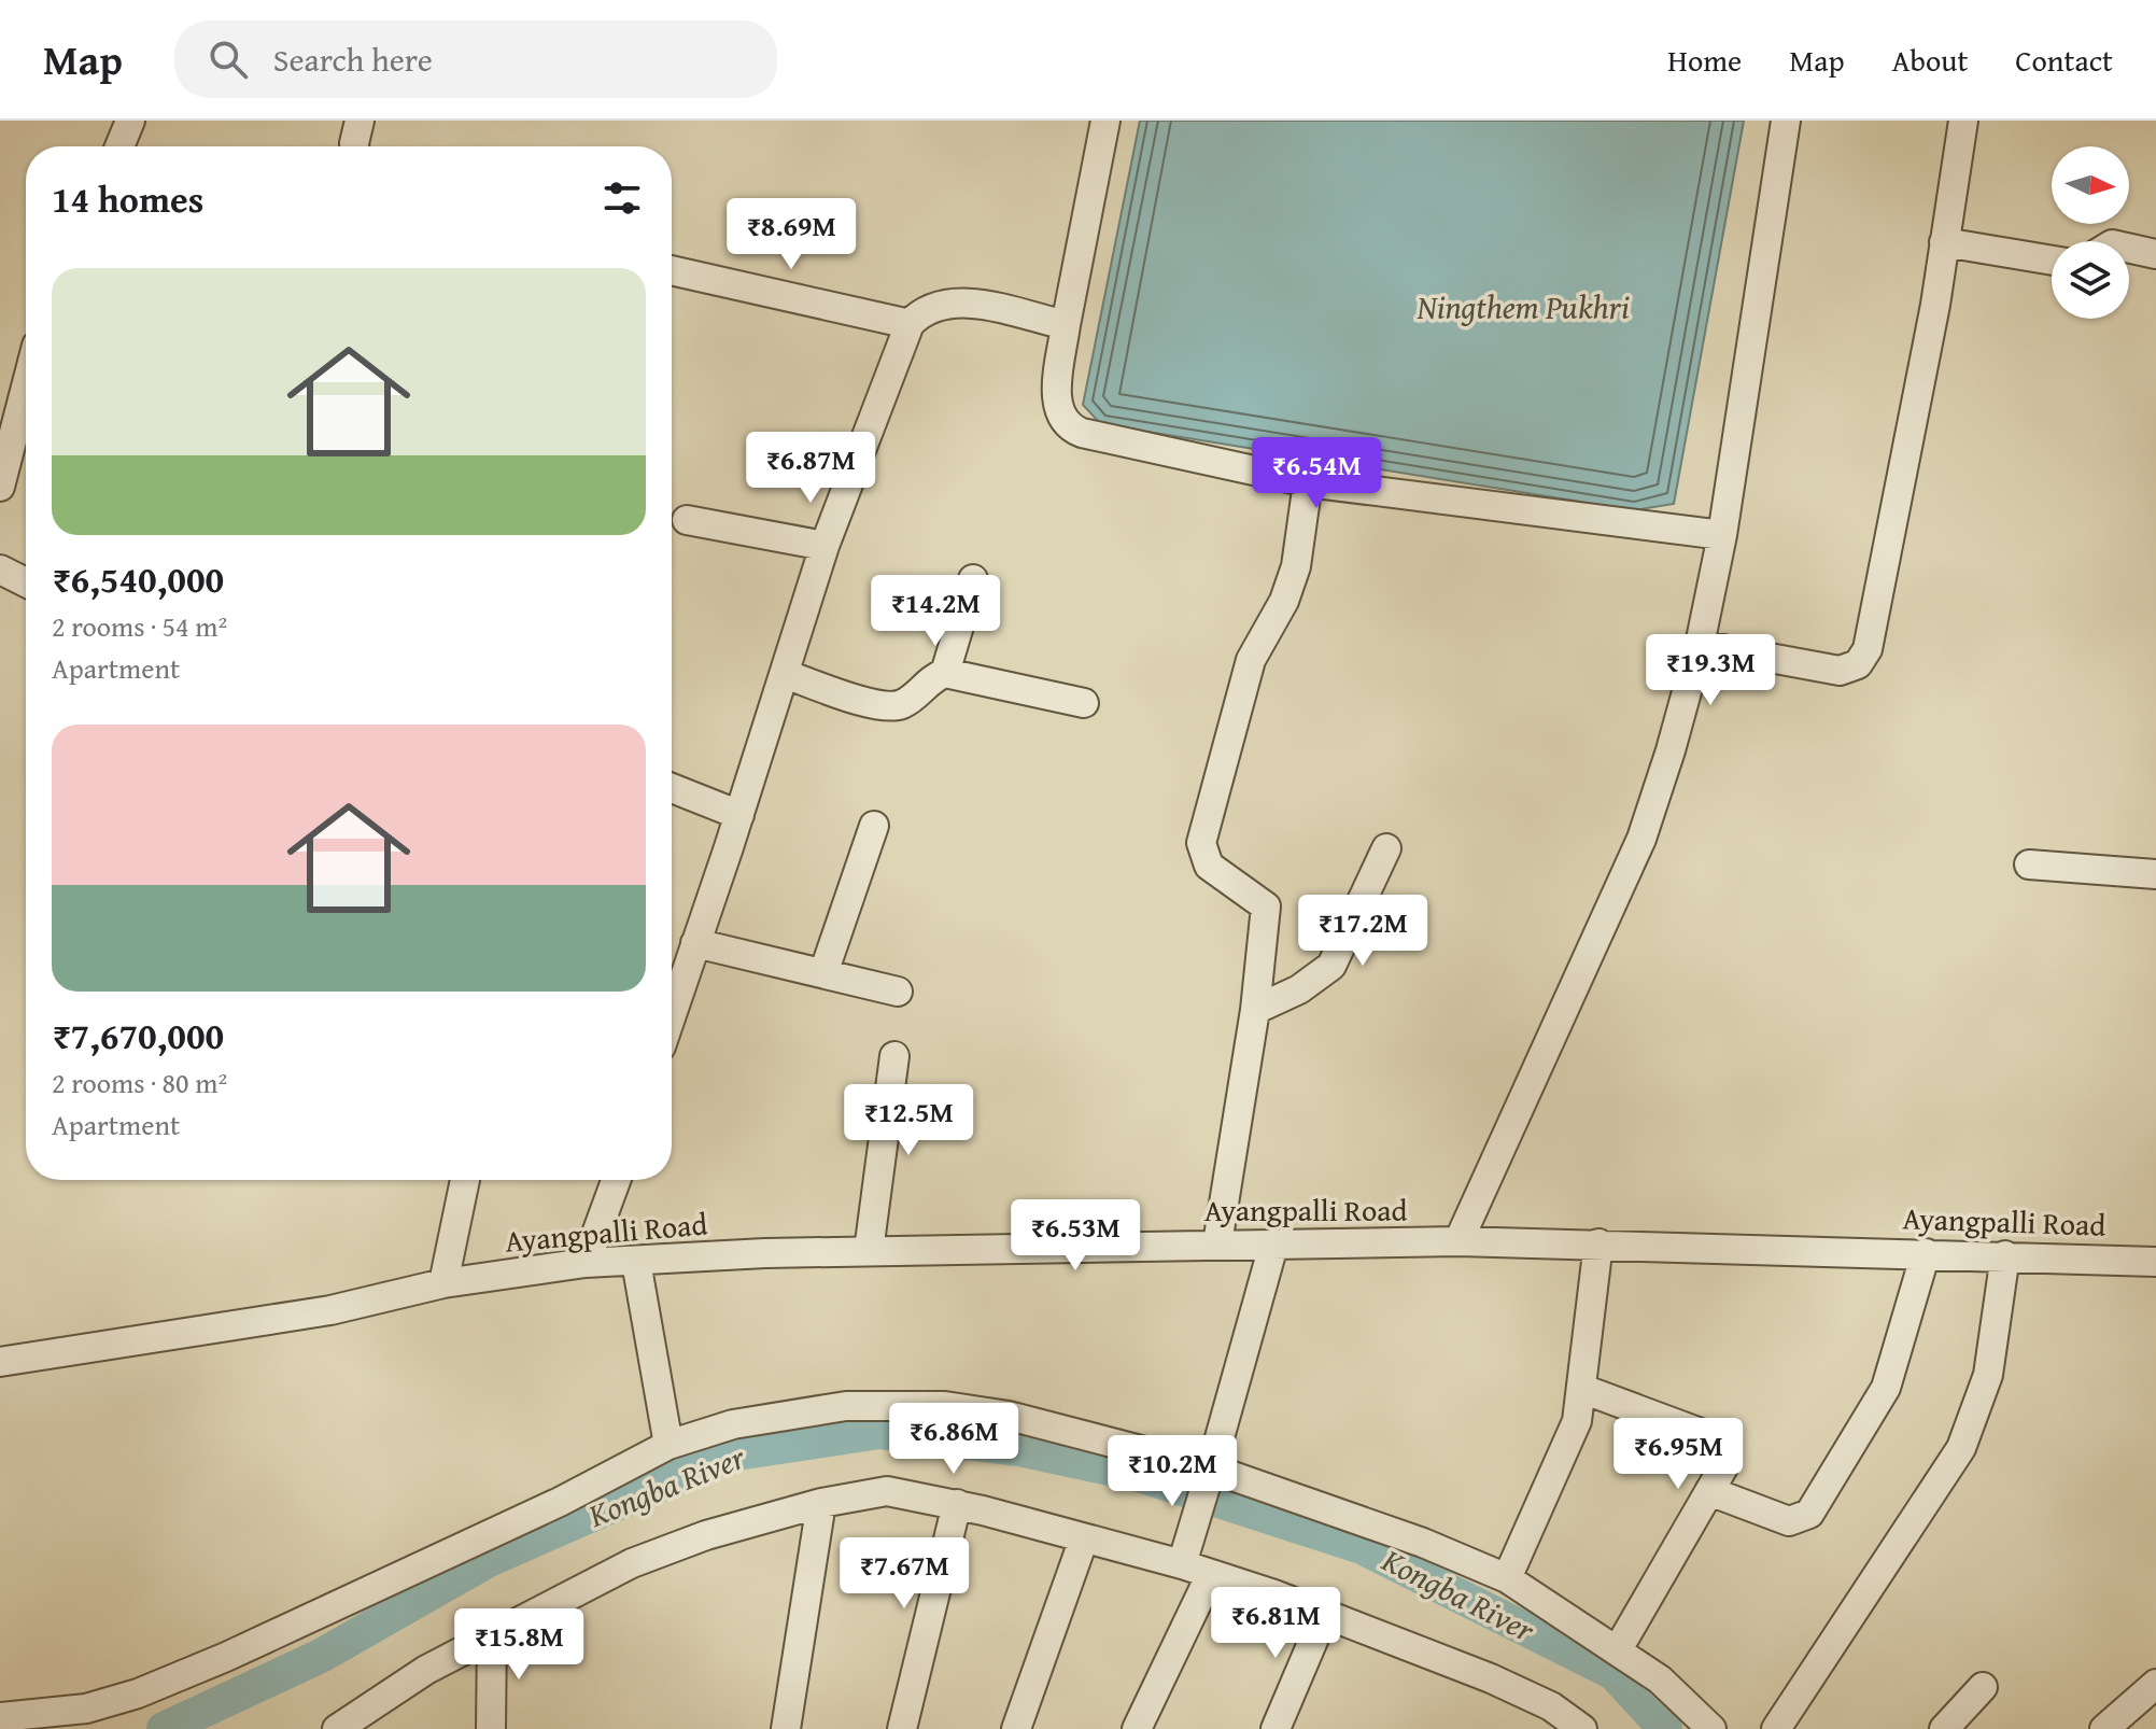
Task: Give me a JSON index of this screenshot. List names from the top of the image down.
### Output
{
  "streets": {
    "street": ["Ayangpalli Road"]
  },
  "water": ["Ningthem Pukhri", "Kongba River"],
  "north": "right",
  "page": {
    "header": "Map",
    "search": "Search here",
    "nav": [
      "Home",
      "Map",
      "About",
      "Contact"
    ],
    "heading": "14 homes",
    "price": [
      "₹8.69M",
      "₹6.87M",
      "₹6.54M",
      "₹14.2M",
      "₹19.3M",
      "₹17.2M",
      "₹12.5M",
      "₹6.53M",
      "₹6.86M",
      "₹6.95M",
      "₹10.2M",
      "₹7.67M",
      "₹6.81M",
      "₹15.8M"
    ],
    "list": [
      {
        "name": "₹6,540,000",
        "note": "2 rooms · 54 m² · Apartment"
      },
      {
        "name": "₹7,670,000",
        "note": "2 rooms · 80 m² · Apartment"
      }
    ]
  }
}
